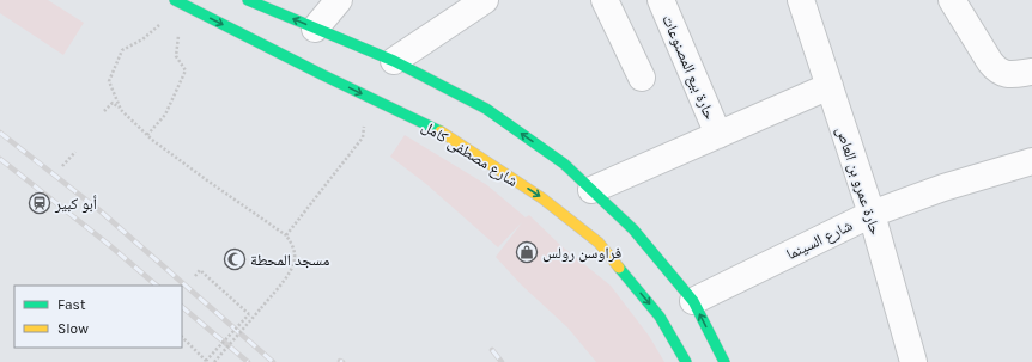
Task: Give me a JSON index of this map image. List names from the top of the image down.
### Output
{
  "streets": {
    "main road": ["شارع مصطفى كامل"],
    "street": ["حارة بيع المصنوعات", "حارة عمرو بن العاص", "شارع السينما"]
  },
  "crossings": [
    ["حارة عمرو بن العاص", "شارع السينما"]
  ],
  "places": {
    "station": ["أبو كبير"],
    "shop": ["فراوسن رولس"],
    "mosque": ["مسجد المحطة"]
  },
  "legend": ["Fast", "Slow"]
}
